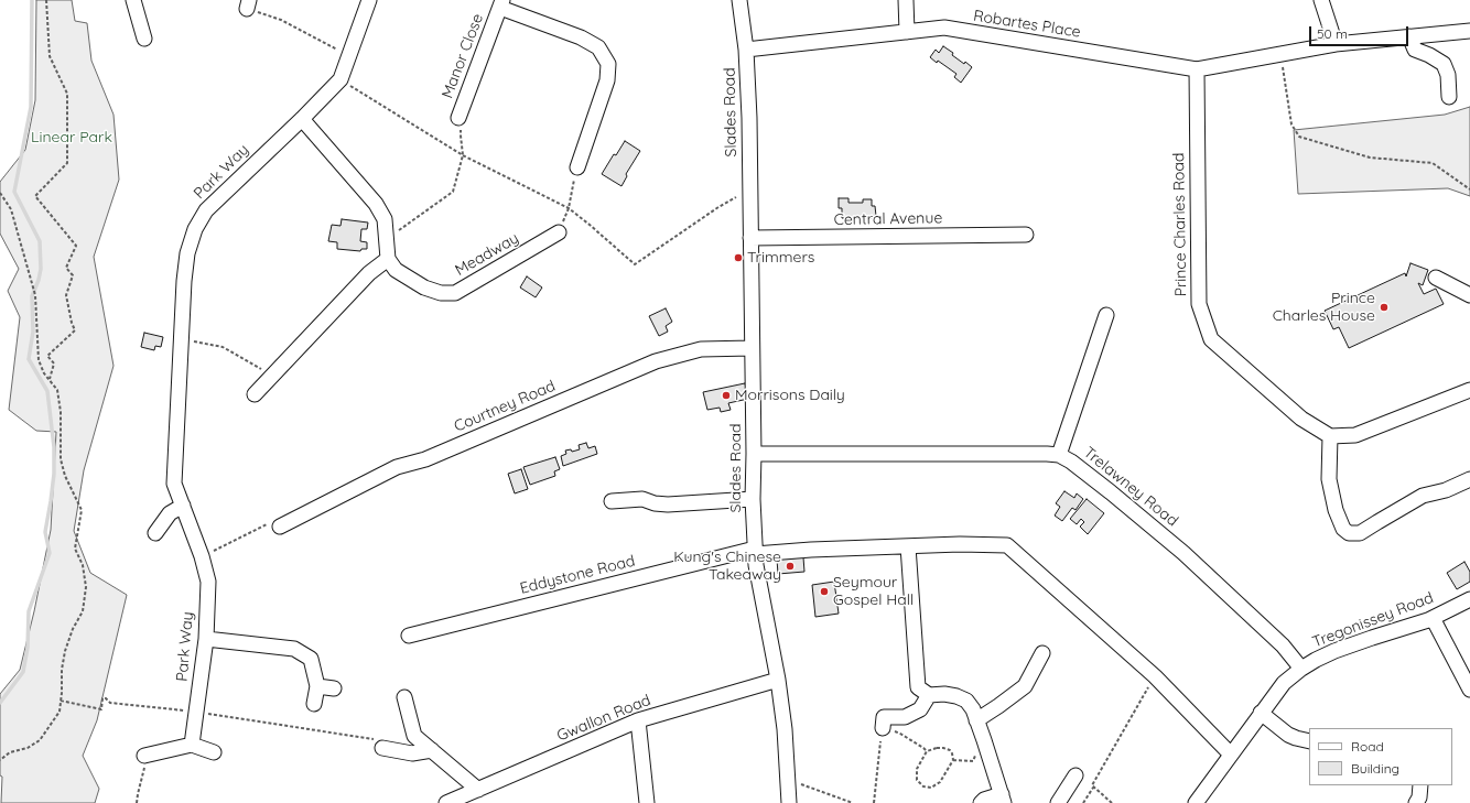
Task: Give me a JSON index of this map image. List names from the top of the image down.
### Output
{
  "streets": {
    "street": [
      "Robartes Place",
      "Manor Close",
      "Slades Road",
      "Park Way",
      "Central Avenue",
      "Prince Charles Road",
      "Meadway",
      "Courtney Road",
      "Trelawney Road",
      "Eddystone Road",
      "Tregonissey Road",
      "Gwallon Road"
    ]
  },
  "crossings": [
    ["Robartes Place", "Slades Road"],
    ["Robartes Place", "Prince Charles Road"],
    ["Slades Road", "Central Avenue"],
    ["Slades Road", "Courtney Road"],
    ["Slades Road", "Trelawney Road"],
    ["Slades Road", "Eddystone Road"],
    ["Slades Road", "Gwallon Road"],
    ["Trelawney Road", "Tregonissey Road"],
    ["Eddystone Road", "Tregonissey Road"]
  ],
  "parks": ["Linear Park"],
  "places": [
    "Trimmers",
    "Prince Charles House",
    "Morrisons Daily",
    "Kung's Chinese Takeaway",
    "Seymour Gospel Hall"
  ],
  "legend": ["Road", "Building"],
  "scale_bar": "50 m"
}
